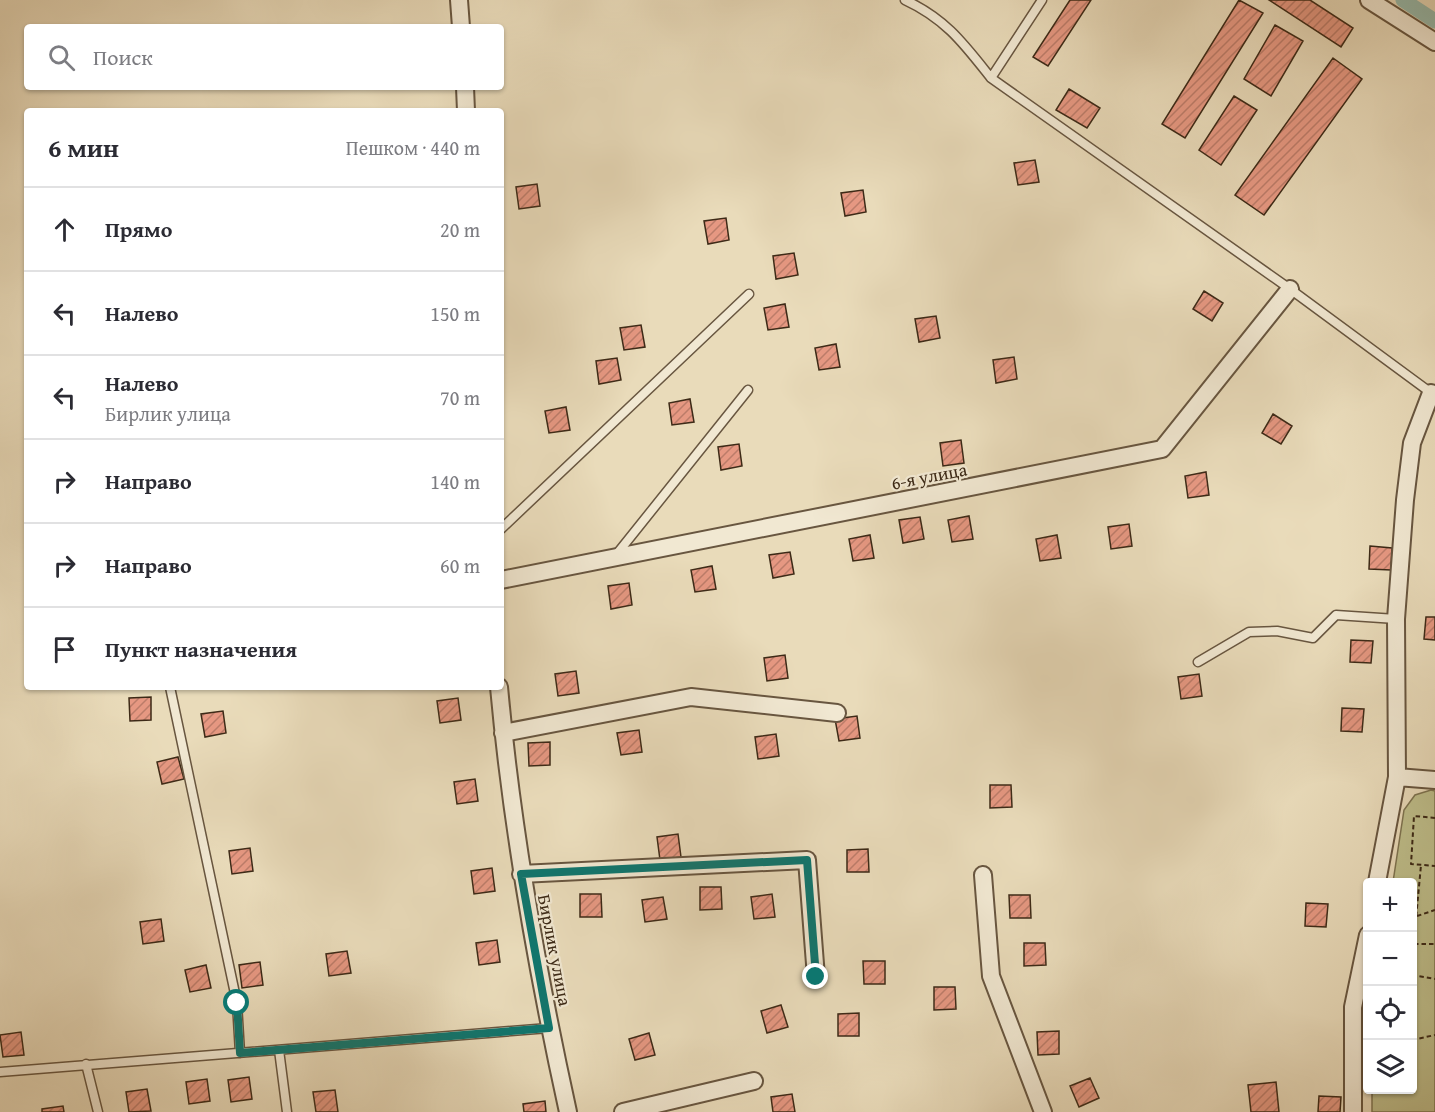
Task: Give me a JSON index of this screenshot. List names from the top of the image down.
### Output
{
  "streets": {
    "street": ["6-я улица", "Бирлик улица"]
  },
  "page": {
    "search": "Поиск",
    "heading": ["6 мин", "Пешком · 440 m"],
    "list": [
      ["Прямо", "20 m"],
      ["Налево", "150 m"],
      ["Налево", "Бирлик улица", "70 m"],
      ["Направо", "140 m"],
      ["Направо", "60 m"],
      "Пункт назначения"
    ],
    "map_buttons": ["+", "−"]
  }
}
